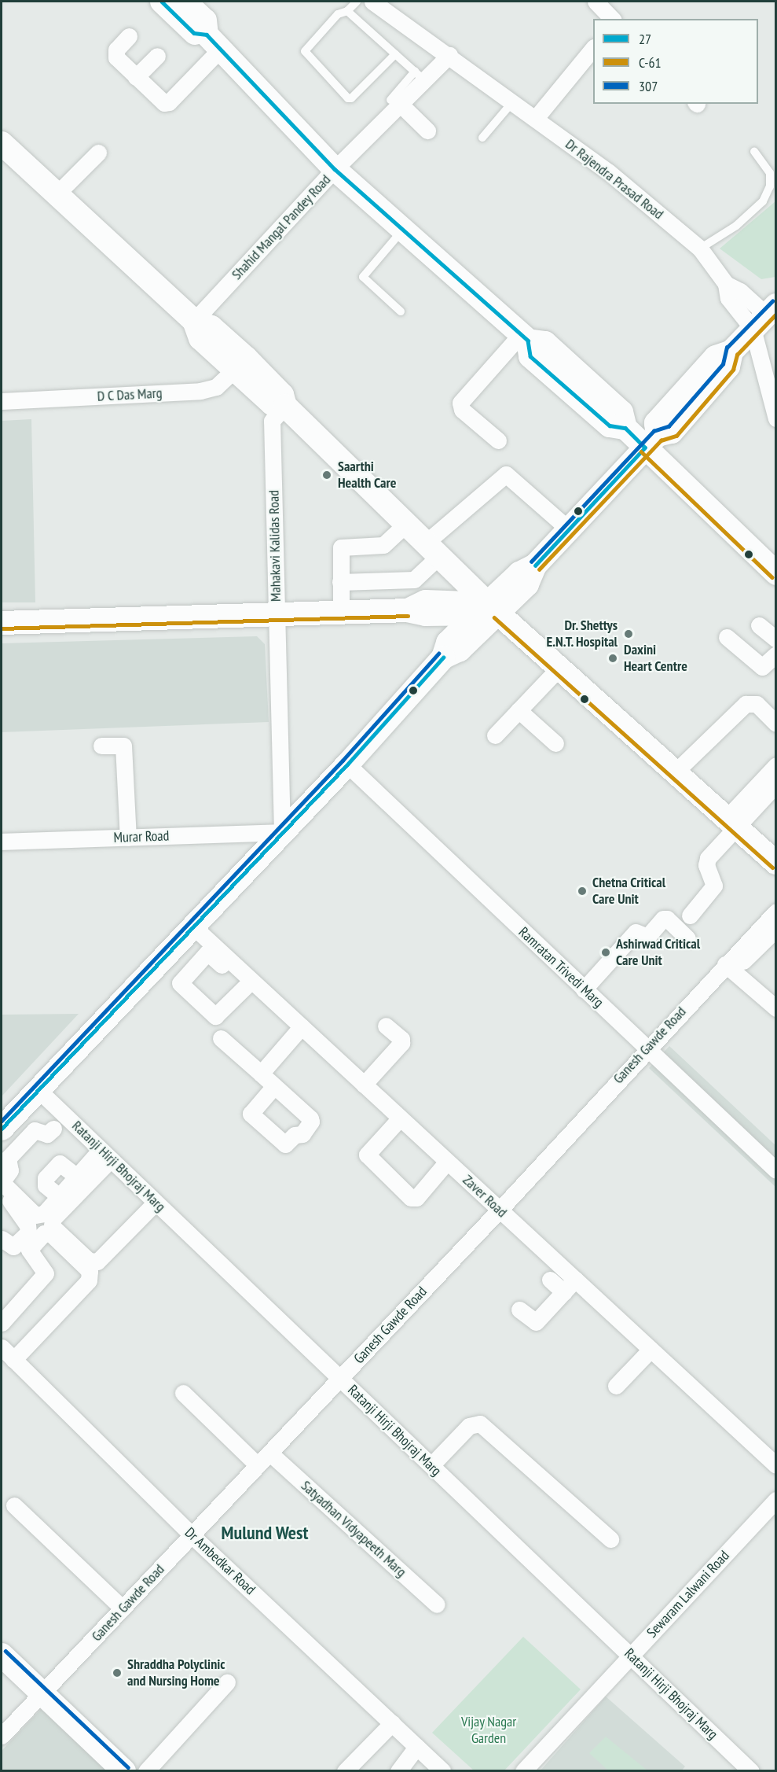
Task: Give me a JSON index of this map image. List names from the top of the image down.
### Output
{
  "streets": {
    "street": [
      "Dr Rajendra Prasad Road",
      "Shahid Mangal Pandey Road",
      "D C Das Marg",
      "Mahakavi Kalidas Road",
      "Murar Road",
      "Ramratan Trivedi Marg",
      "Ganesh Gawde Road",
      "Ratanji Hirji Bhojraj Marg",
      "Zaver Road",
      "Satyadhan Vidyapeeth Marg",
      "Dr Ambedkar Road",
      "Sewaram Lalwani Road"
    ]
  },
  "crossings": [
    ["Dr Rajendra Prasad Road", "Shahid Mangal Pandey Road"],
    ["Mahakavi Kalidas Road", "Murar Road"],
    ["Ramratan Trivedi Marg", "Ganesh Gawde Road"],
    ["Ganesh Gawde Road", "Ratanji Hirji Bhojraj Marg"],
    ["Ganesh Gawde Road", "Zaver Road"],
    ["Ganesh Gawde Road", "Satyadhan Vidyapeeth Marg"],
    ["Ganesh Gawde Road", "Dr Ambedkar Road"],
    ["Ratanji Hirji Bhojraj Marg", "Sewaram Lalwani Road"]
  ],
  "districts": ["Mulund West"],
  "parks": ["Vijay Nagar Garden"],
  "places": [
    "Saarthi Health Care",
    "Dr. Shettys E.N.T. Hospital",
    "Daxini Heart Centre",
    "Chetna Critical Care Unit",
    "Ashirwad Critical Care Unit",
    "Shraddha Polyclinic and Nursing Home"
  ],
  "lines": ["transit line 27", "transit line 307", "transit line C-61"],
  "legend": ["27", "C-61", "307"]
}
